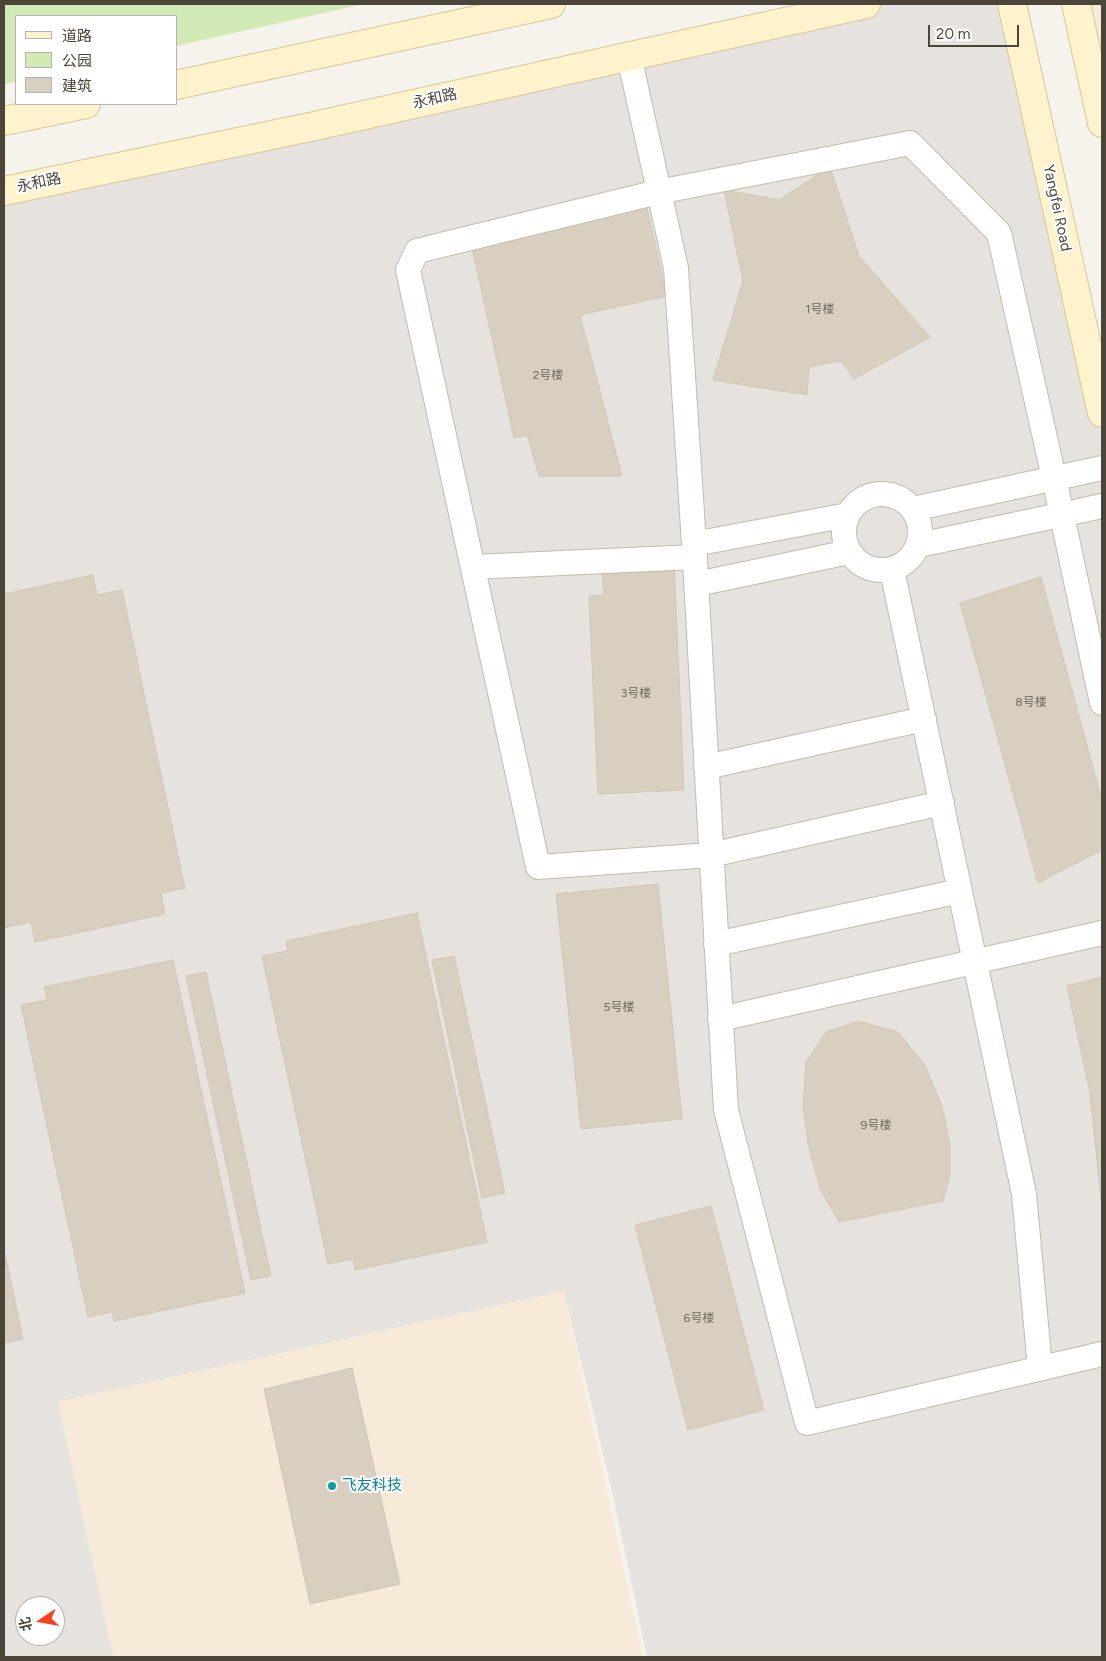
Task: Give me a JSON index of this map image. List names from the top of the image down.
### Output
{
  "streets": {
    "main road": ["永和路", "Yangfei Road"]
  },
  "places": ["飞友科技"],
  "house_numbers": [
    "1号楼",
    "2号楼",
    "3号楼",
    "8号楼",
    "5号楼",
    "9号楼",
    "6号楼"
  ],
  "legend": ["道路", "公园", "建筑"],
  "scale_bar": "20 m",
  "north": "left"
}
